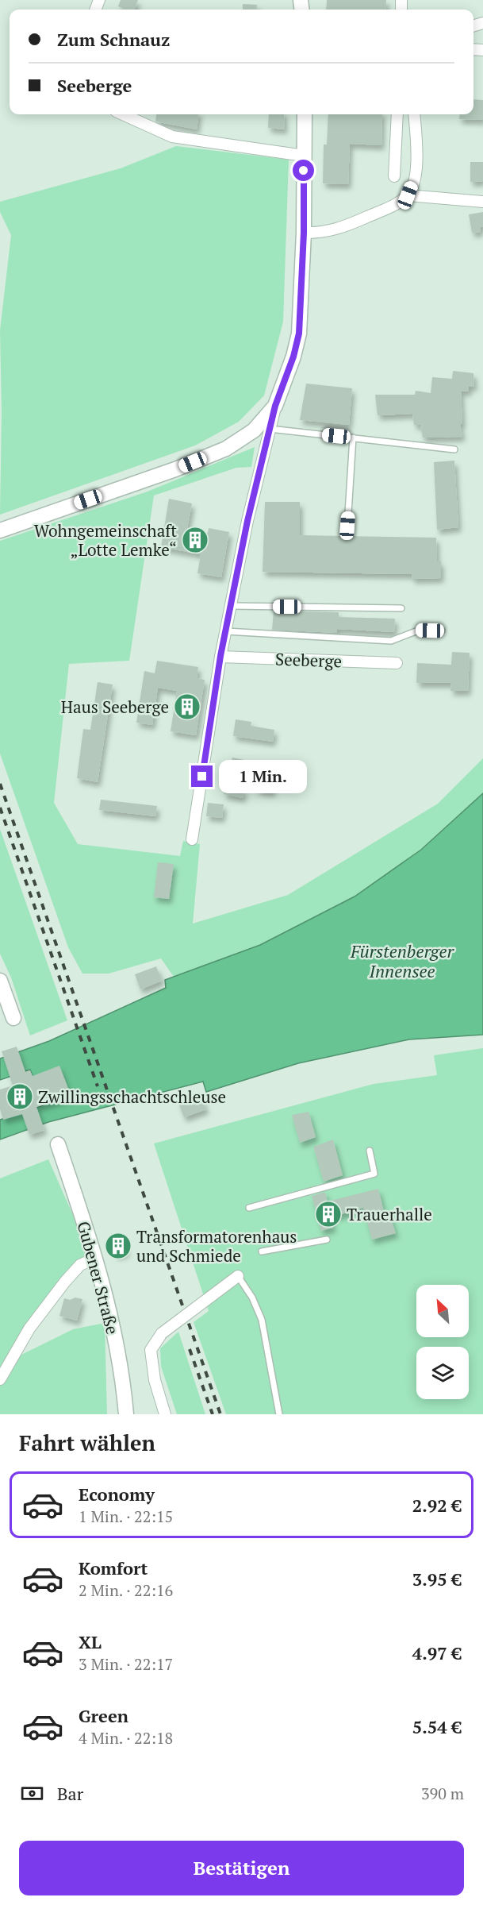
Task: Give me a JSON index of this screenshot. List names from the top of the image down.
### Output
{
  "streets": {
    "main road": ["Gubener Straße"],
    "street": ["Seeberge"]
  },
  "water": ["Fürstenberger Innensee"],
  "places": {
    "building": [
      "Wohngemeinschaft „Lotte Lemke“",
      "Haus Seeberge",
      "Zwillingsschachtschleuse",
      "Trauerhalle",
      "Transformatorenhaus und Schmiede"
    ]
  },
  "north": "top left",
  "page": {
    "banner": ["Zum Schnauz", "Seeberge"],
    "bubble": "1 Min.",
    "heading": "Fahrt wählen",
    "list": [
      {
        "name": "Economy",
        "note": "1 Min. · 22:15",
        "value": "2.92 €"
      },
      {
        "name": "Komfort",
        "note": "2 Min. · 22:16",
        "value": "3.95 €"
      },
      {
        "name": "XL",
        "note": "3 Min. · 22:17",
        "value": "4.97 €"
      },
      {
        "name": "Green",
        "note": "4 Min. · 22:18",
        "value": "5.54 €"
      }
    ],
    "pay": ["Bar", "390 m"],
    "buttons": "Bestätigen"
  }
}
